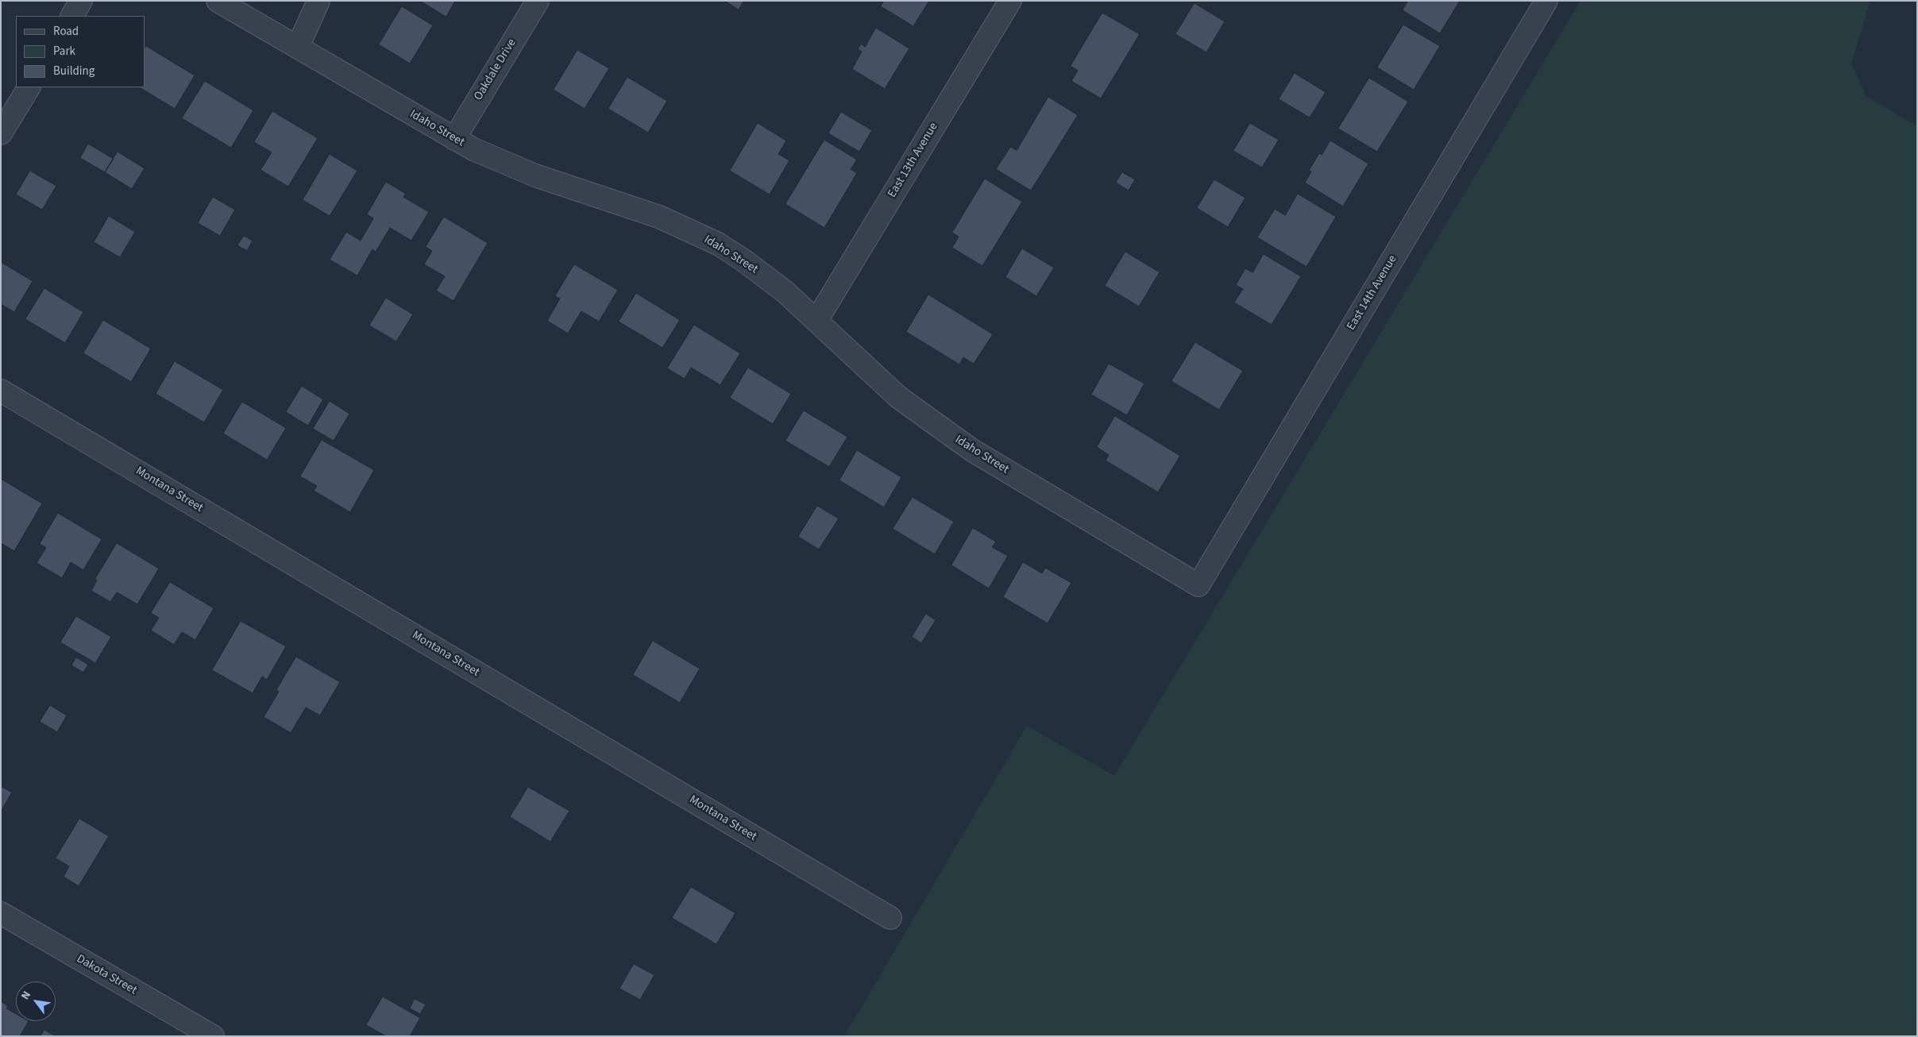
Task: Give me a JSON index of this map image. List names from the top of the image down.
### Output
{
  "streets": {
    "street": [
      "Oakdale Drive",
      "Idaho Street",
      "East 13th Avenue",
      "East 14th Avenue",
      "Montana Street",
      "Dakota Street"
    ]
  },
  "crossings": [
    ["Oakdale Drive", "Idaho Street"],
    ["Idaho Street", "East 13th Avenue"],
    ["Idaho Street", "East 14th Avenue"]
  ],
  "legend": ["Road", "Park", "Building"],
  "north": "top left"
}
